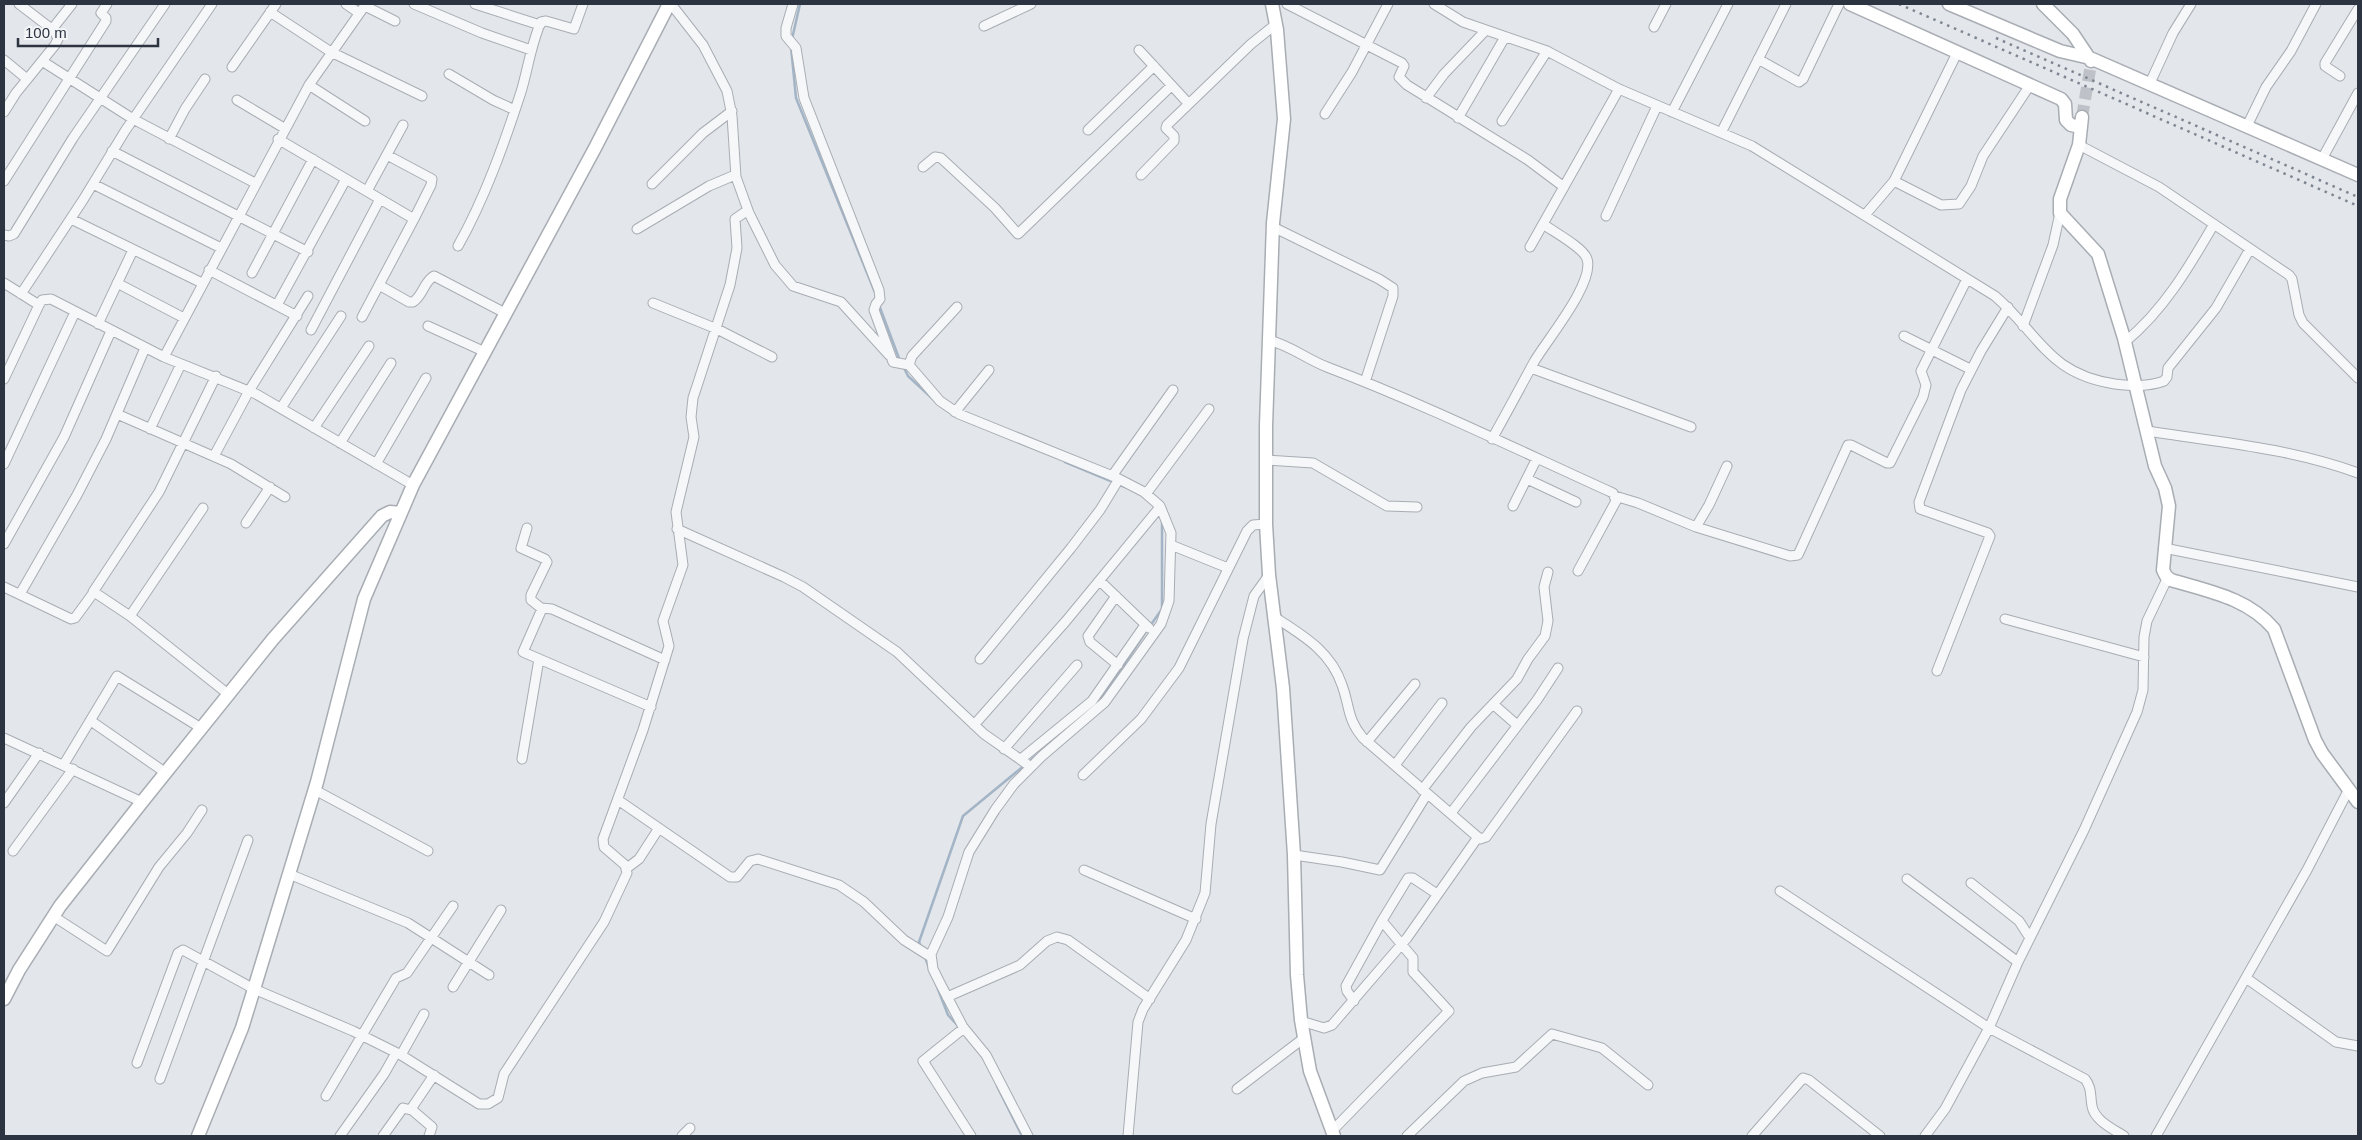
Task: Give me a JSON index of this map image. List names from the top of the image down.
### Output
{
  "scale_bar": "100 m"
}
